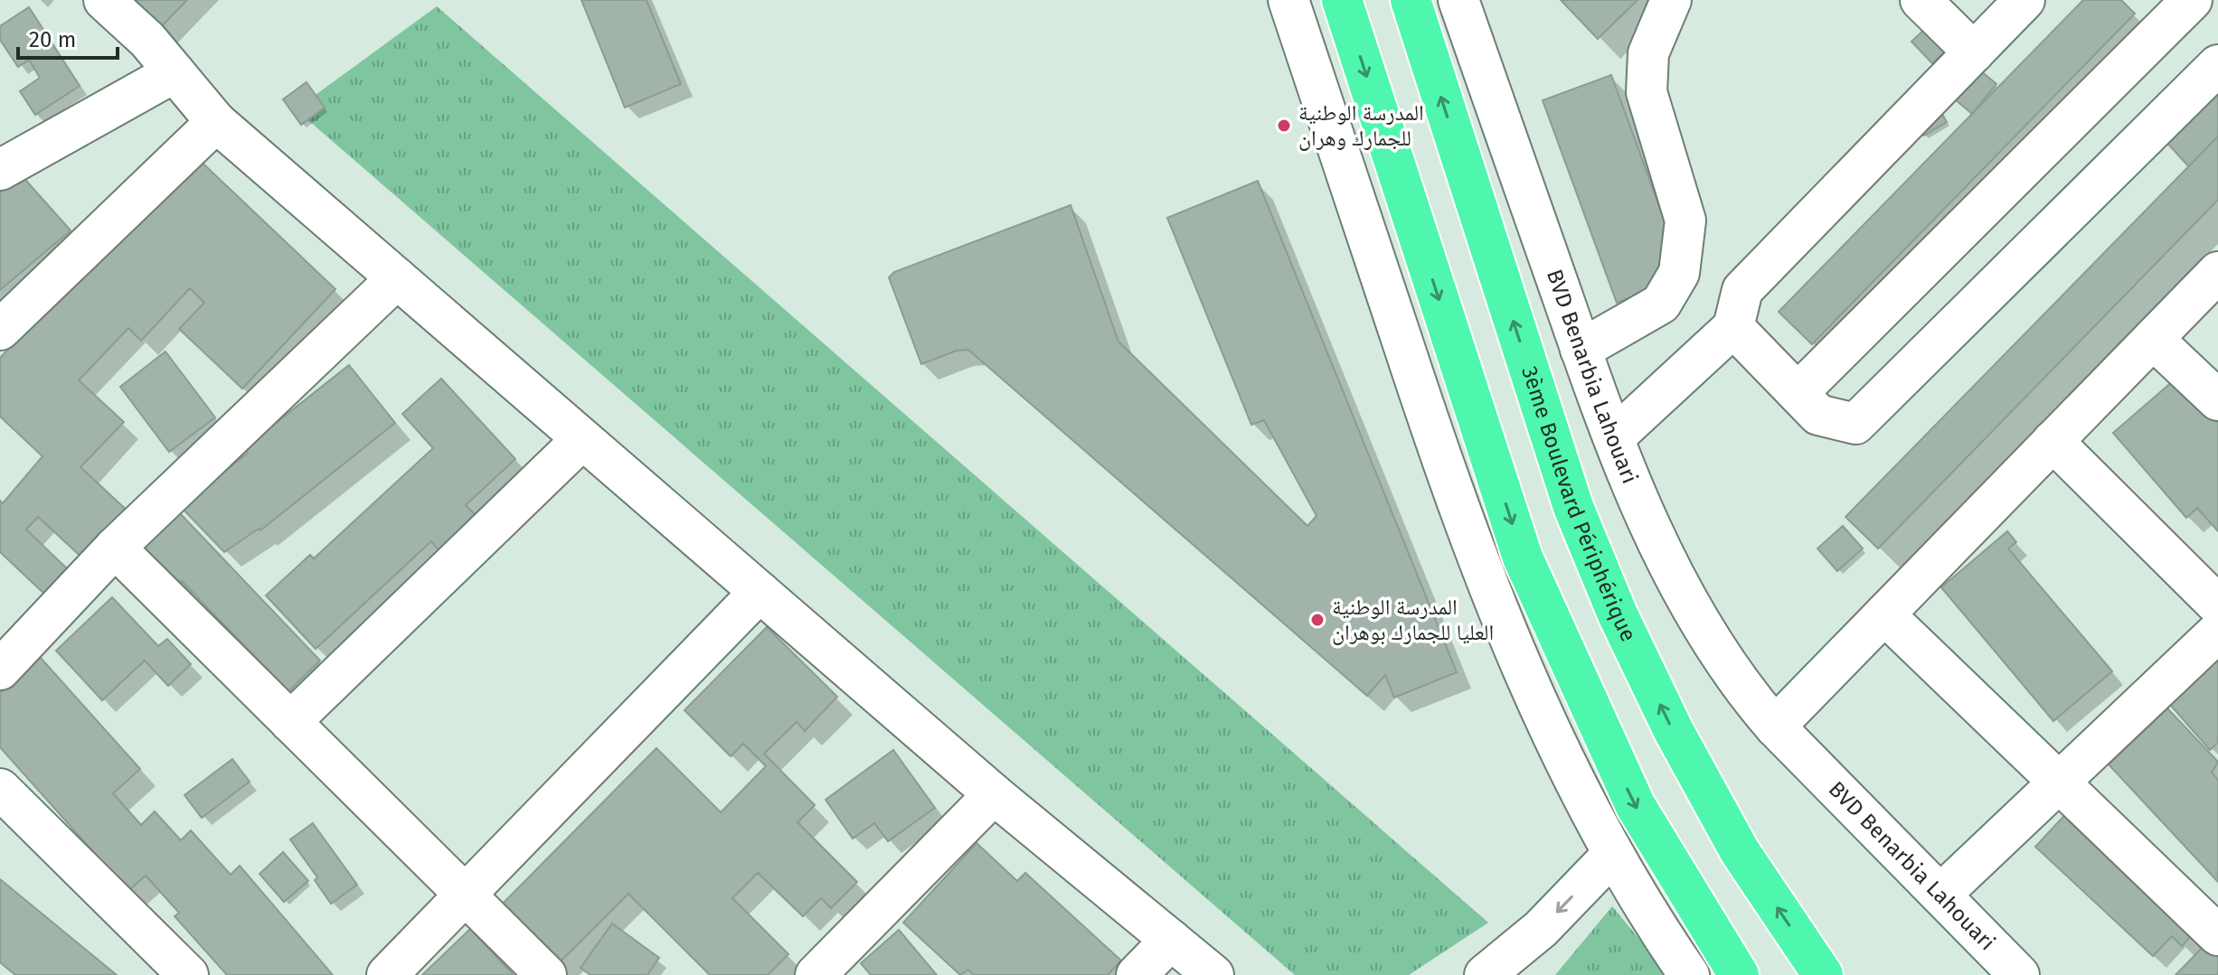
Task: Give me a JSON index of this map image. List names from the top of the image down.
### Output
{
  "streets": {
    "highway": ["3ème Boulevard Périphérique"],
    "street": ["BVD Benarbia Lahouari"]
  },
  "places": ["المدرسة الوطنية للجمارك وهران", "المدرسة الوطنية العليا للجمارك بوهران"],
  "scale_bar": "20 m"
}
